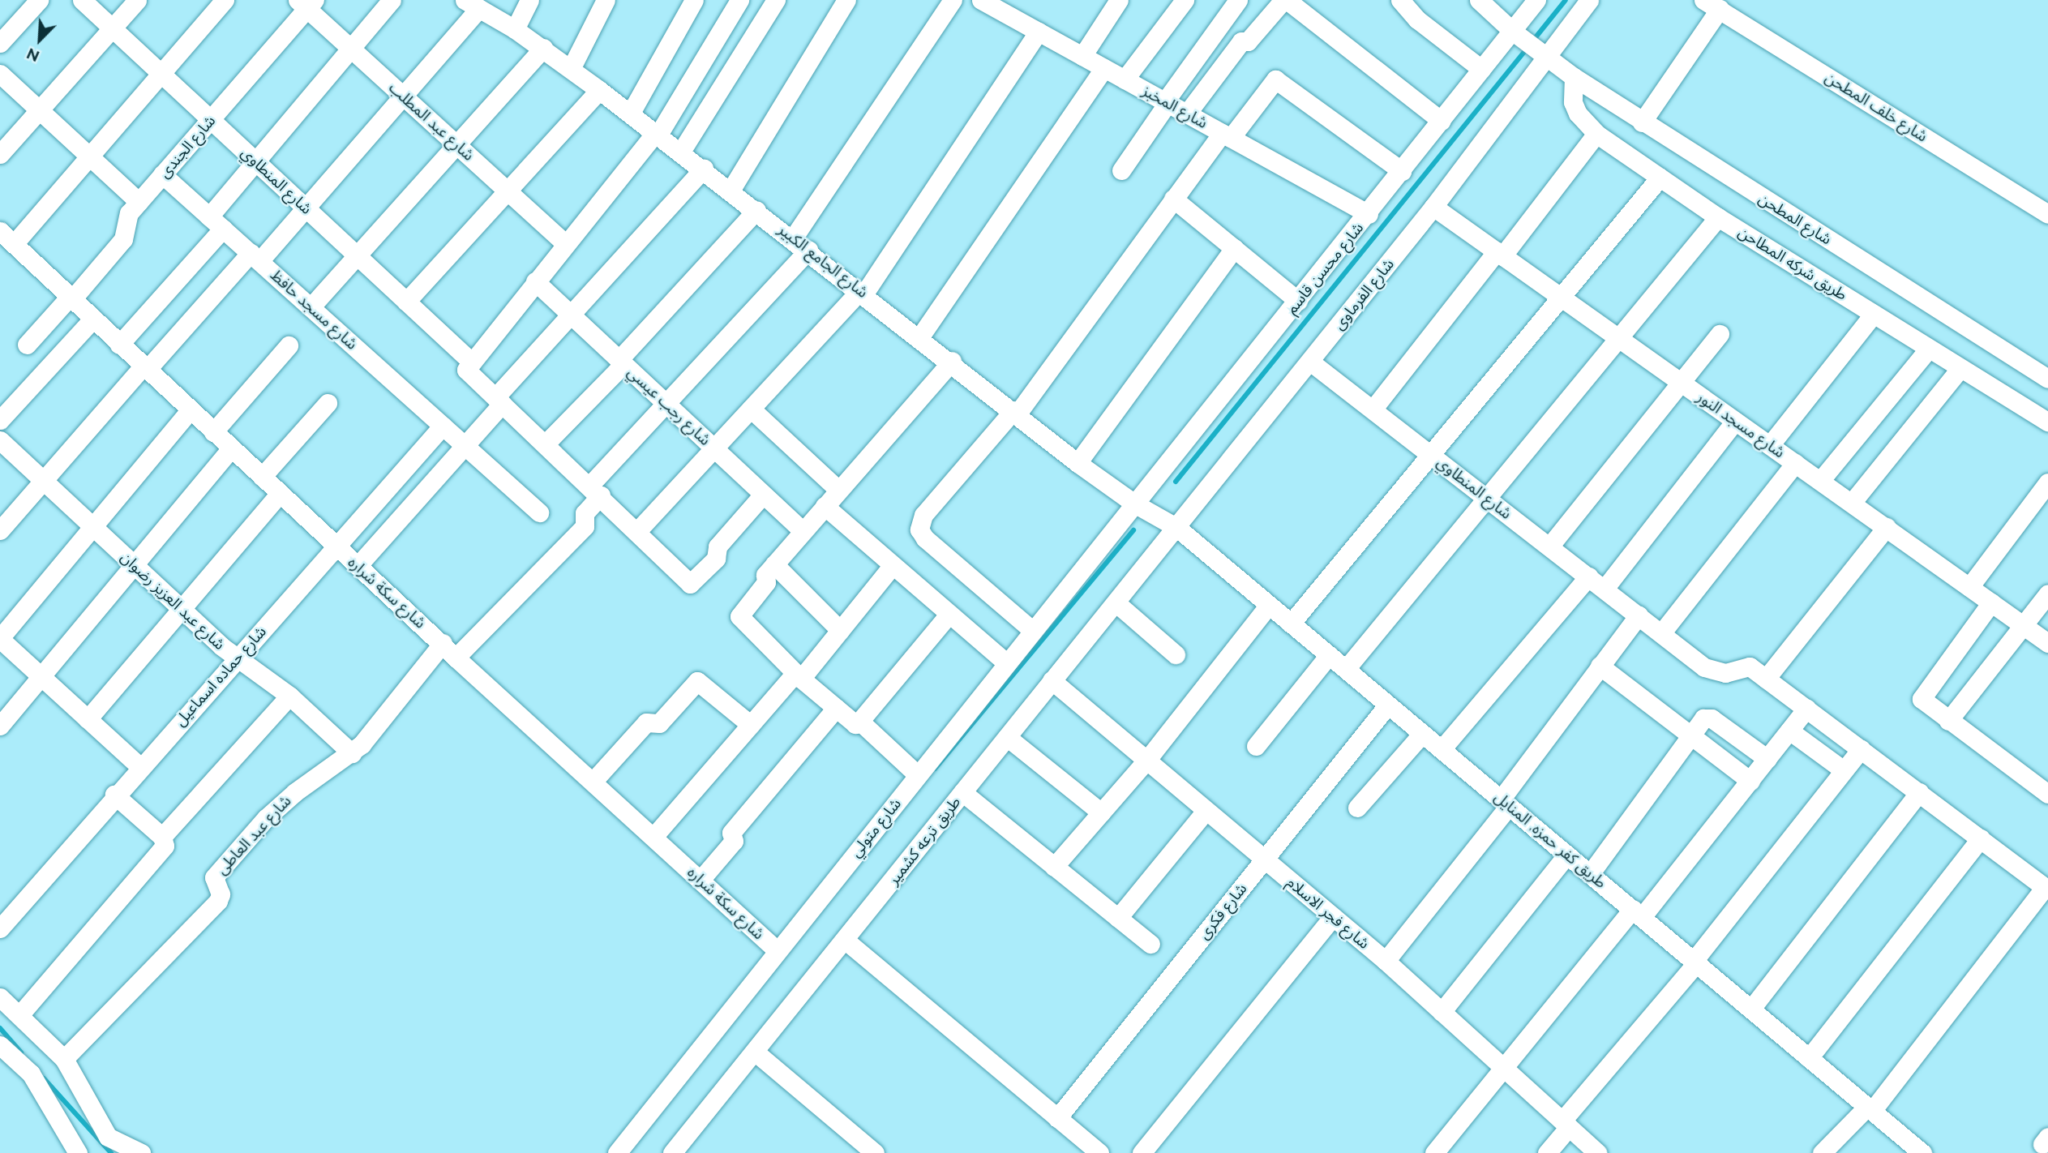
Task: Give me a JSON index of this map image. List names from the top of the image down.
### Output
{
  "streets": {
    "street": [
      "شارع المخبز",
      "شارع خلف المطحن",
      "شارع عبد المطلب",
      "شارع الجندى",
      "شارع المنطاوي",
      "شارع المطحن",
      "شارع الجامع الكبير",
      "طريق شركه المطاحن",
      "شارع محسن قاسم",
      "شارع الفرماوى",
      "شارع مسجد حافظ",
      "شارع رجب عيسي",
      "شارع مسجد النور",
      "شارع سكة شراره",
      "شارع عبد العزيز رضوان",
      "شارع حماده اسماعيل",
      "شارع متولي",
      "شارع عبد العاطى",
      "طريق كفر حمزه, المنايل",
      "طريق ترعه كشمير",
      "شارع فكرى",
      "شارع فجر الاسلام"
    ]
  },
  "crossings": [
    ["شارع المخبز", "شارع محسن قاسم"],
    ["شارع عبد المطلب", "شارع الجندى"],
    ["شارع الجندى", "شارع المنطاوي"],
    ["شارع الجندى", "شارع مسجد حافظ"],
    ["شارع الجندى", "شارع سكة شراره"],
    ["شارع المنطاوي", "شارع الفرماوى"],
    ["شارع المطحن", "طريق شركه المطاحن"],
    ["شارع المطحن", "شارع محسن قاسم"],
    ["شارع المطحن", "شارع الفرماوى"],
    ["شارع الجامع الكبير", "شارع محسن قاسم"],
    ["شارع الجامع الكبير", "شارع الفرماوى"],
    ["شارع الجامع الكبير", "شارع متولي"],
    ["شارع الجامع الكبير", "طريق كفر حمزه, المنايل"],
    ["شارع الجامع الكبير", "طريق ترعه كشمير"],
    ["شارع محسن قاسم", "شارع متولي"],
    ["شارع الفرماوى", "شارع مسجد النور"],
    ["شارع الفرماوى", "طريق كفر حمزه, المنايل"],
    ["شارع الفرماوى", "طريق ترعه كشمير"],
    ["شارع مسجد حافظ", "شارع حماده اسماعيل"],
    ["شارع سكة شراره", "شارع حماده اسماعيل"],
    ["شارع سكة شراره", "شارع متولي"],
    ["شارع سكة شراره", "شارع عبد العاطى"],
    ["شارع عبد العزيز رضوان", "شارع حماده اسماعيل"],
    ["شارع عبد العزيز رضوان", "شارع عبد العاطى"],
    ["طريق كفر حمزه, المنايل", "طريق ترعه كشمير"],
    ["طريق كفر حمزه, المنايل", "شارع فكرى"],
    ["طريق ترعه كشمير", "شارع فجر الاسلام"],
    ["شارع فكرى", "شارع فجر الاسلام"]
  ],
  "north": "bottom left"
}
